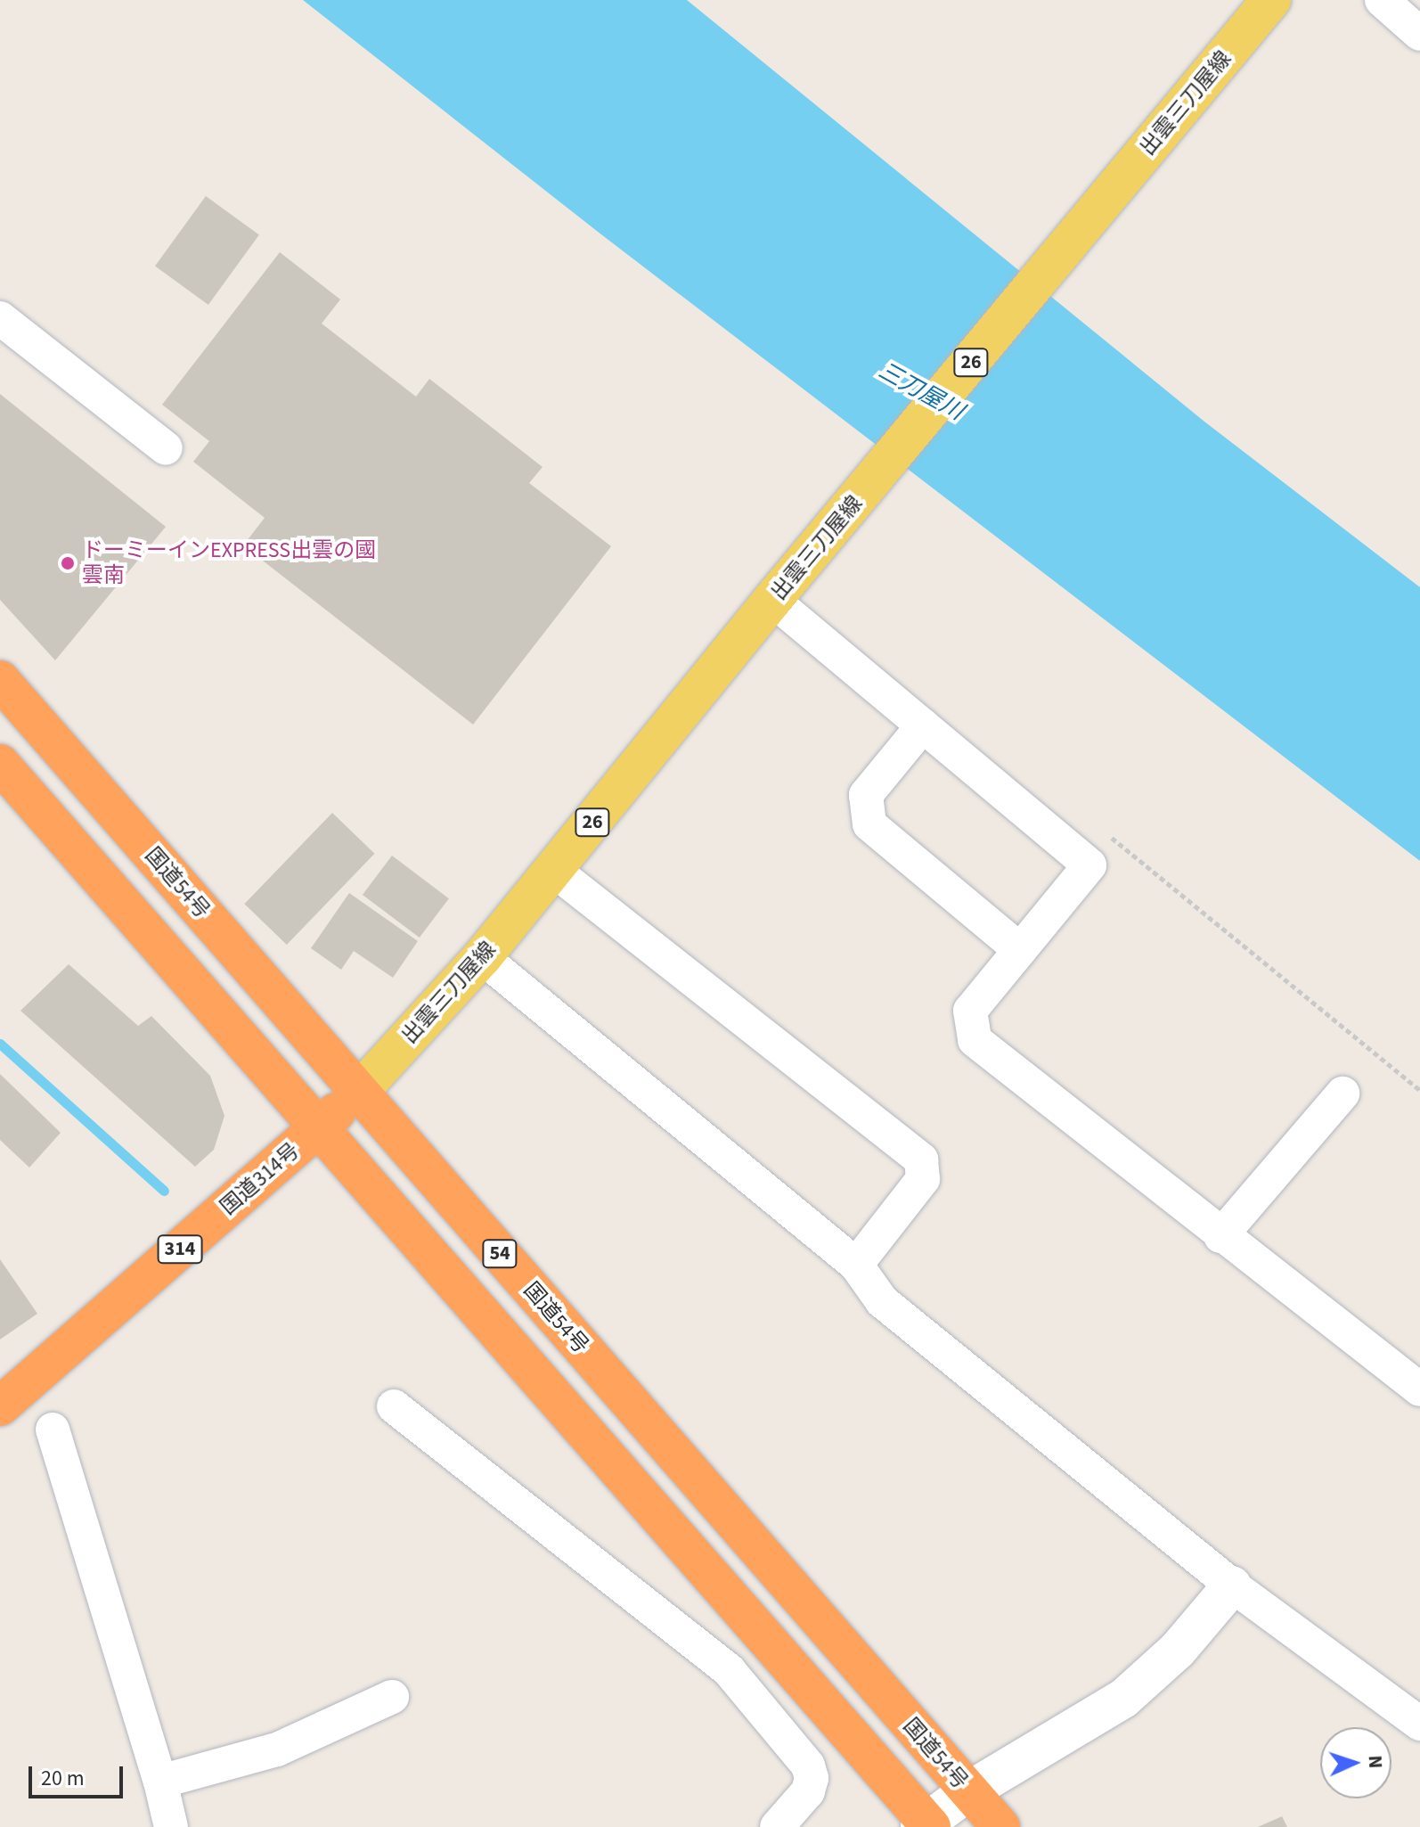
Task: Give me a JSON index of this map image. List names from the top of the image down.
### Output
{
  "streets": {
    "highway": [
      "国道54号",
      "国道314号",
      "314",
      "54"
    ],
    "main road": ["出雲三刀屋線", "26"]
  },
  "crossings": [
    ["出雲三刀屋線", "国道54号"],
    ["出雲三刀屋線", "国道314号"],
    ["国道54号", "国道314号"],
    ["国道314号", "54"]
  ],
  "water": ["三刀屋川"],
  "places": ["ドーミーインEXPRESS出雲の國 雲南"],
  "scale_bar": "20 m",
  "north": "right"
}
